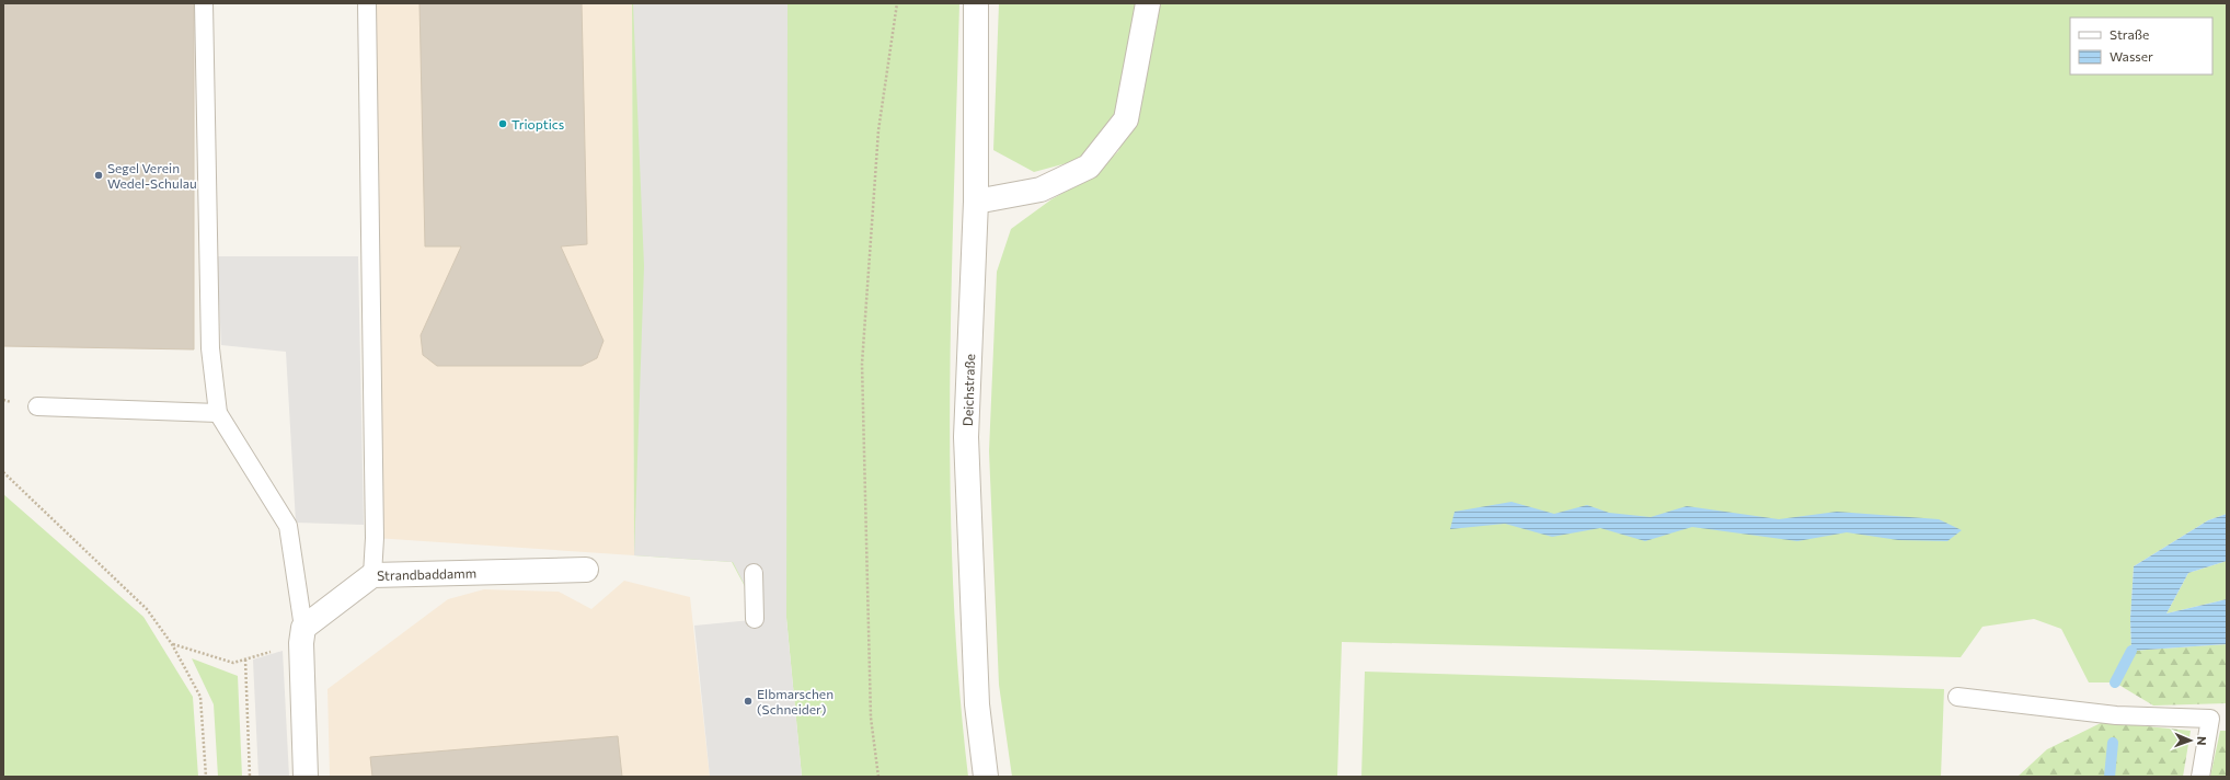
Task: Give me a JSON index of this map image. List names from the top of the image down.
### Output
{
  "streets": {
    "street": ["Deichstraße", "Strandbaddamm"]
  },
  "places": ["Trioptics", "Segel Verein Wedel-Schulau", "Elbmarschen (Schneider)"],
  "legend": ["Straße", "Wasser"],
  "north": "right"
}
